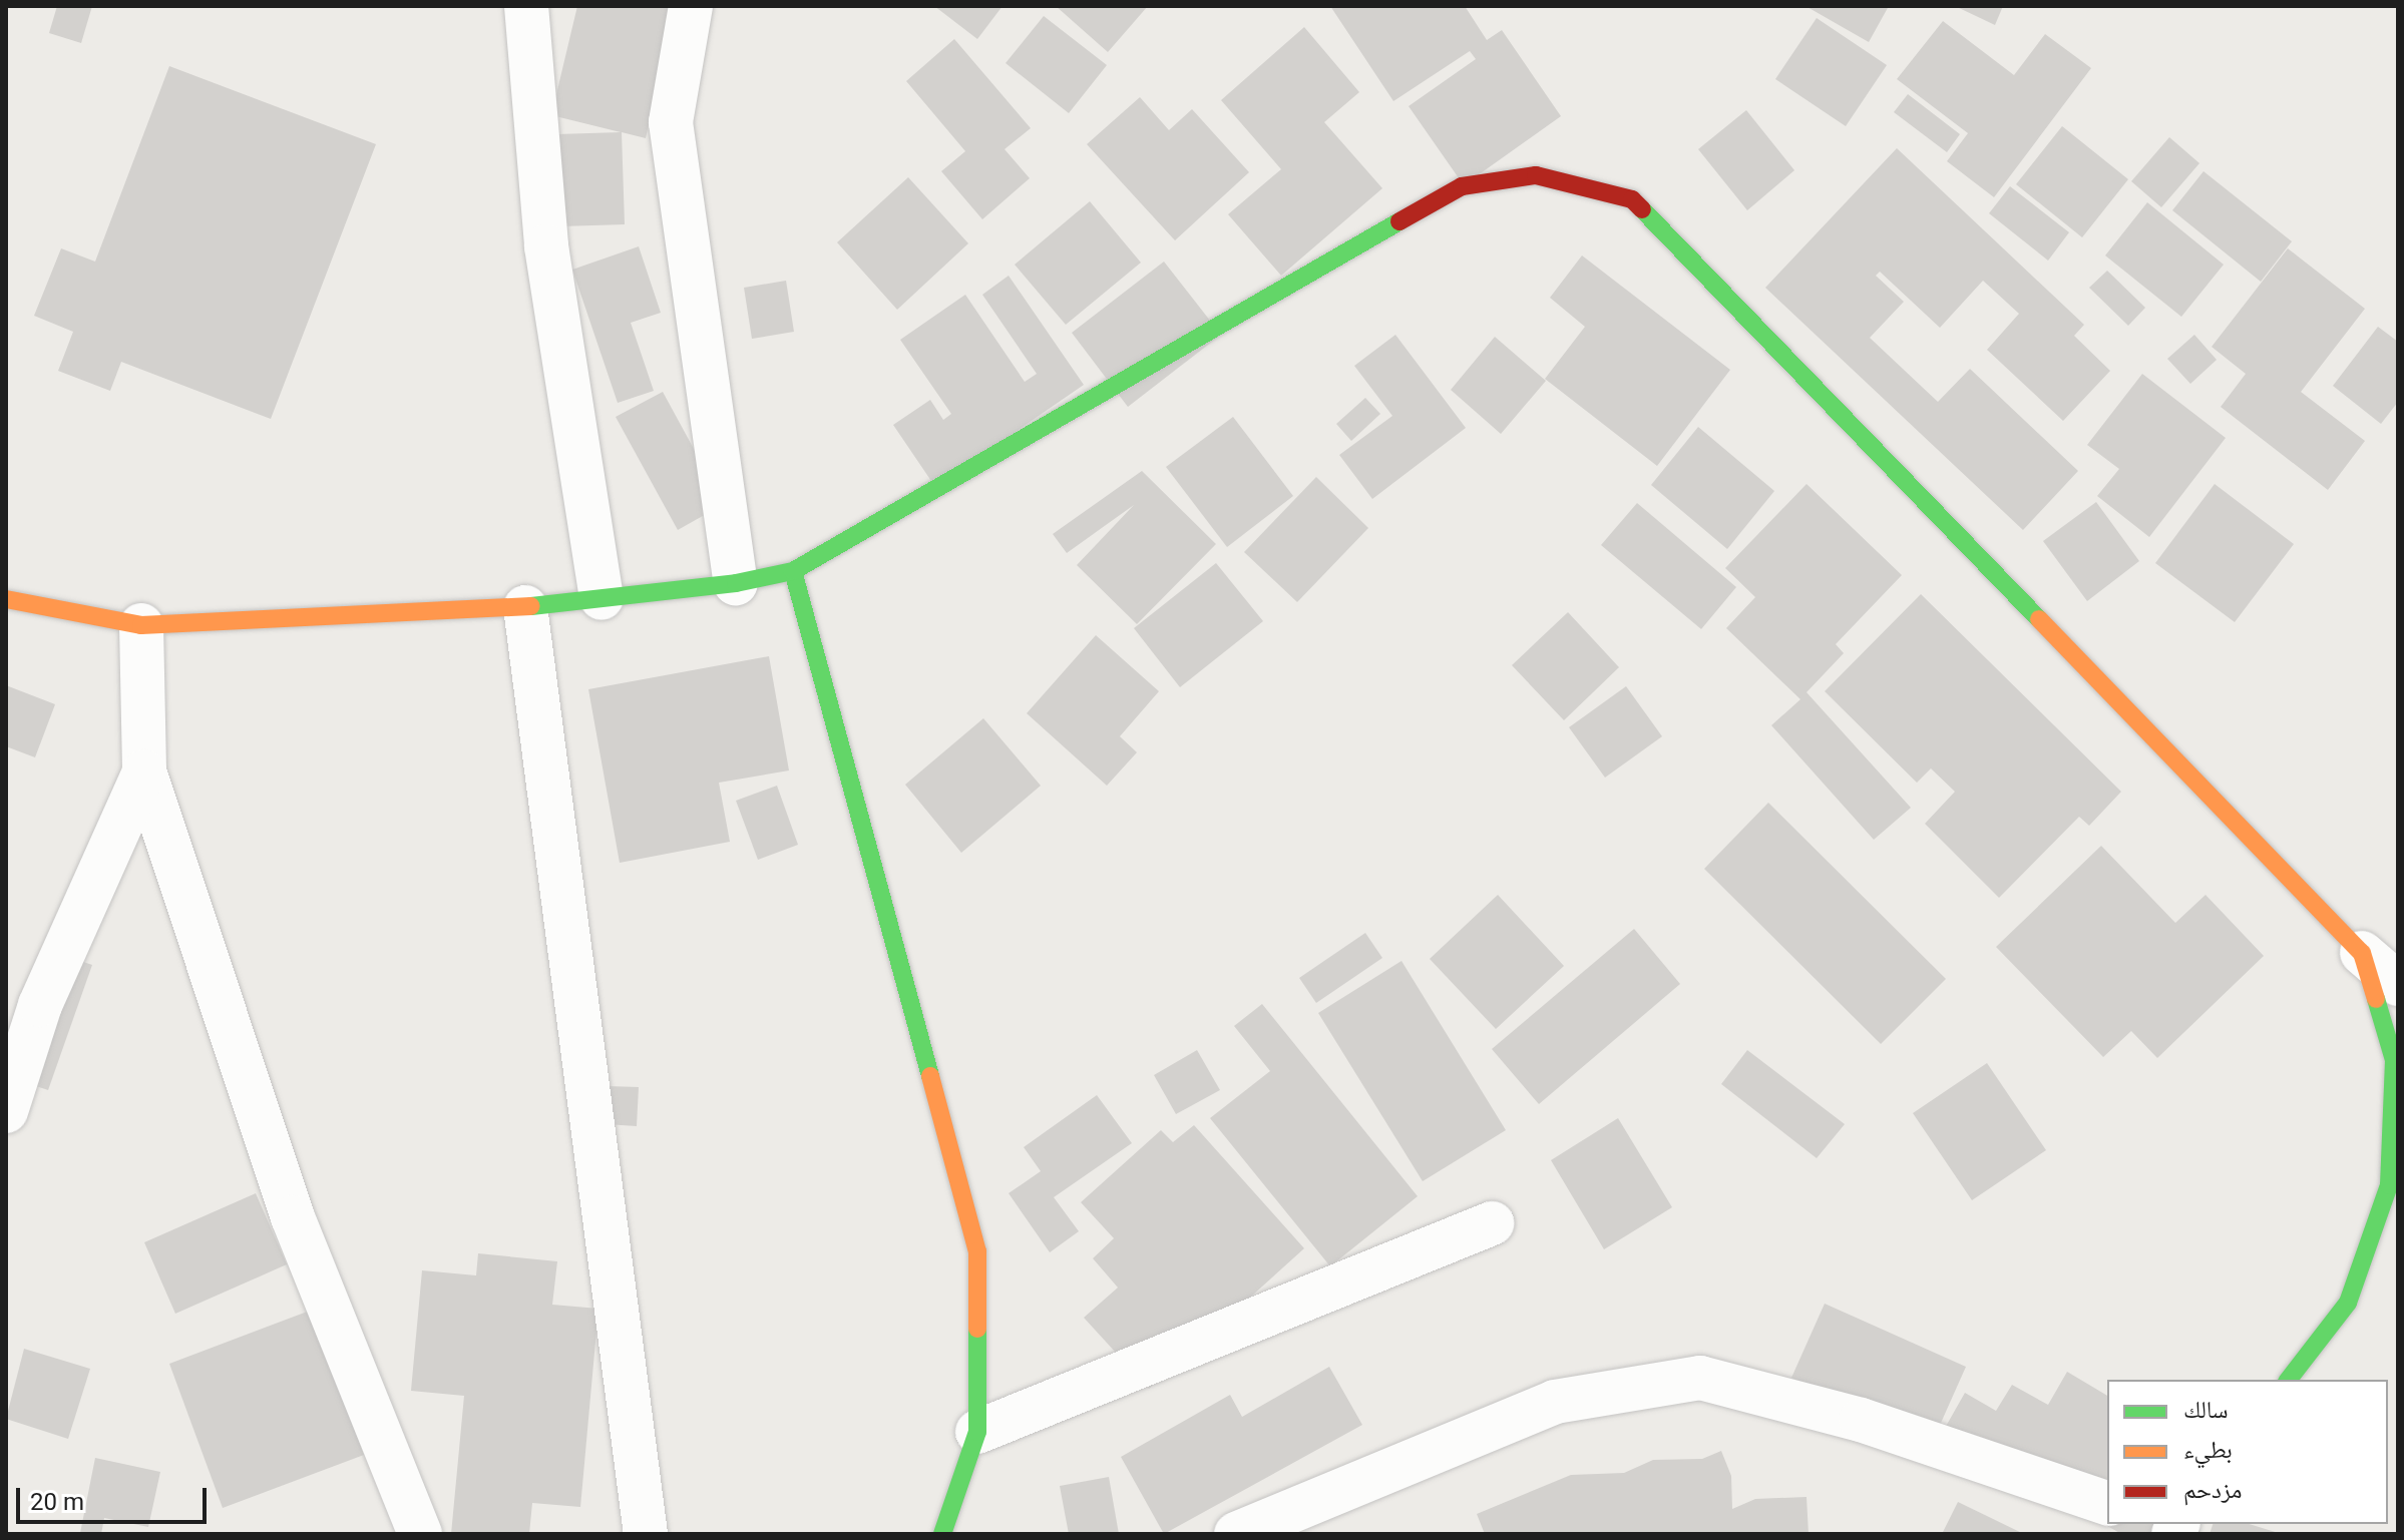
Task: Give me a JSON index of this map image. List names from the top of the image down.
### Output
{
  "legend": ["سالك", "بطيء", "مزدحم"],
  "scale_bar": "20 m"
}
